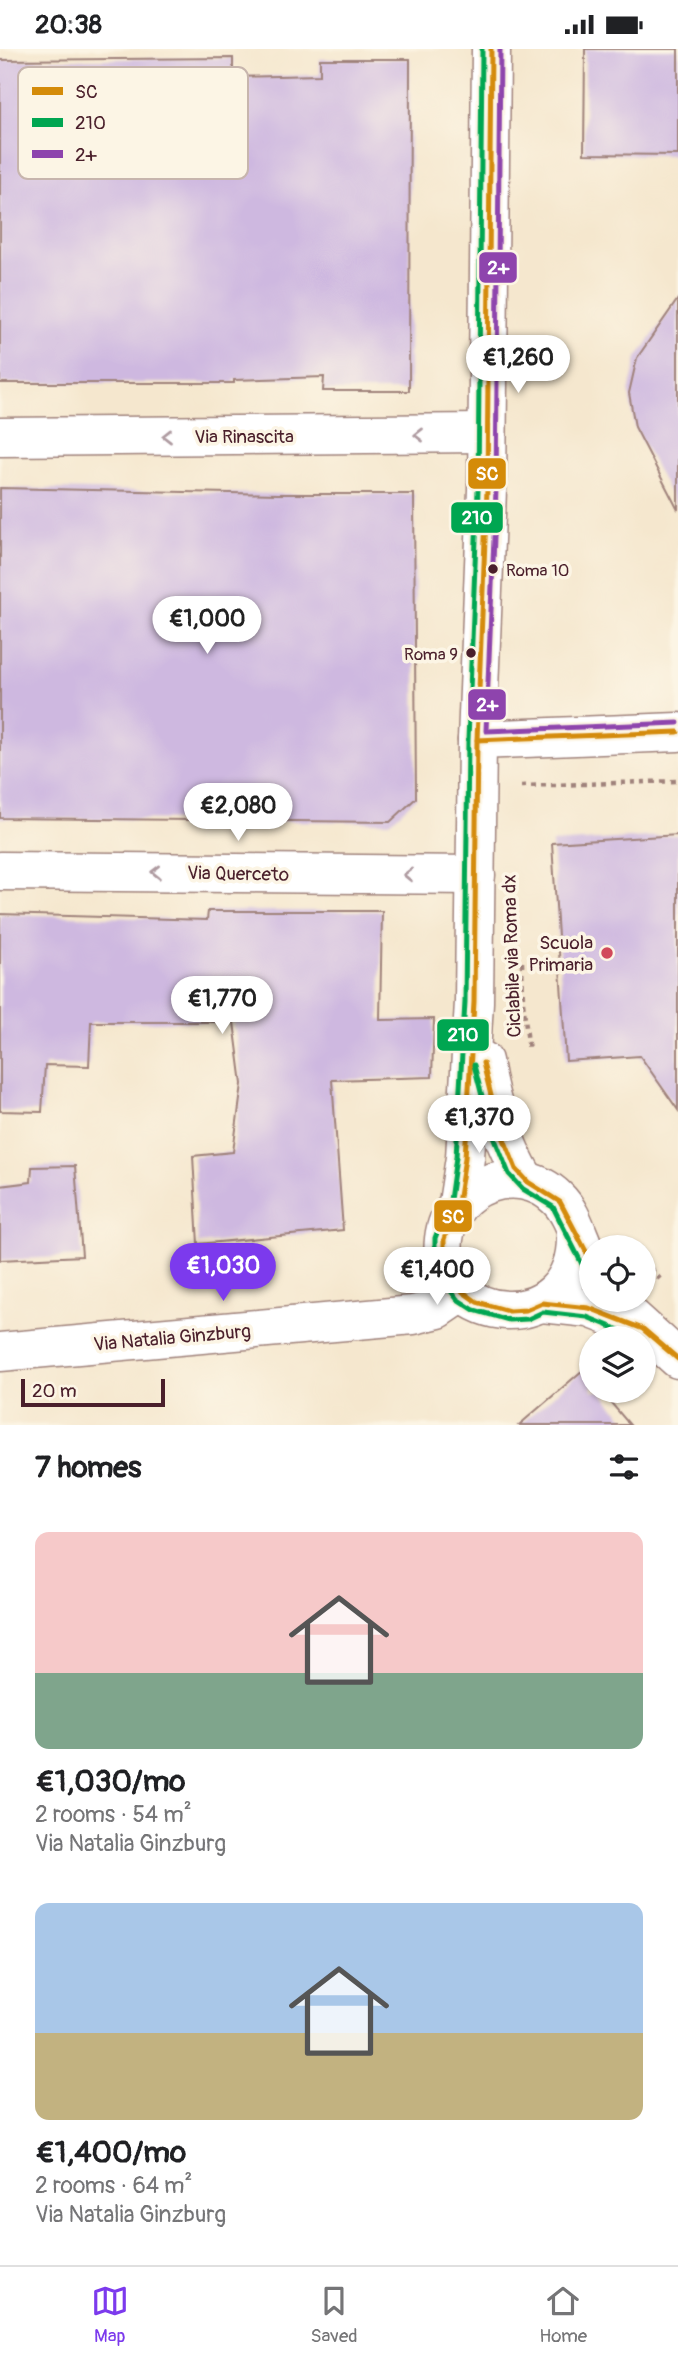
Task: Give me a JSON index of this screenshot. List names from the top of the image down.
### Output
{
  "streets": {
    "street": ["Via Rinascita", "Via Querceto", "Via Natalia Ginzburg"],
    "path": ["Ciclabile via Roma dx"]
  },
  "one_way": ["Via Rinascita", "Via Querceto"],
  "places": ["Roma 10", "Roma 9", "Scuola Primaria"],
  "lines": ["transit line SC", "transit line 210", "transit line 2+"],
  "legend": ["SC", "210", "2+"],
  "scale_bar": "20 m",
  "page": {
    "status": "20:38",
    "price": [
      "€1,260",
      "€1,000",
      "€2,080",
      "€1,770",
      "€1,370",
      "€1,030",
      "€1,400"
    ],
    "scale": "20 m",
    "heading": "7 homes",
    "list": [
      {
        "name": "€1,030/mo",
        "note": "2 rooms · 54 m² · Via Natalia Ginzburg"
      },
      {
        "name": "€1,400/mo",
        "note": "2 rooms · 64 m² · Via Natalia Ginzburg"
      }
    ],
    "tabs": ["Map", "Saved", "Home"]
  }
}
